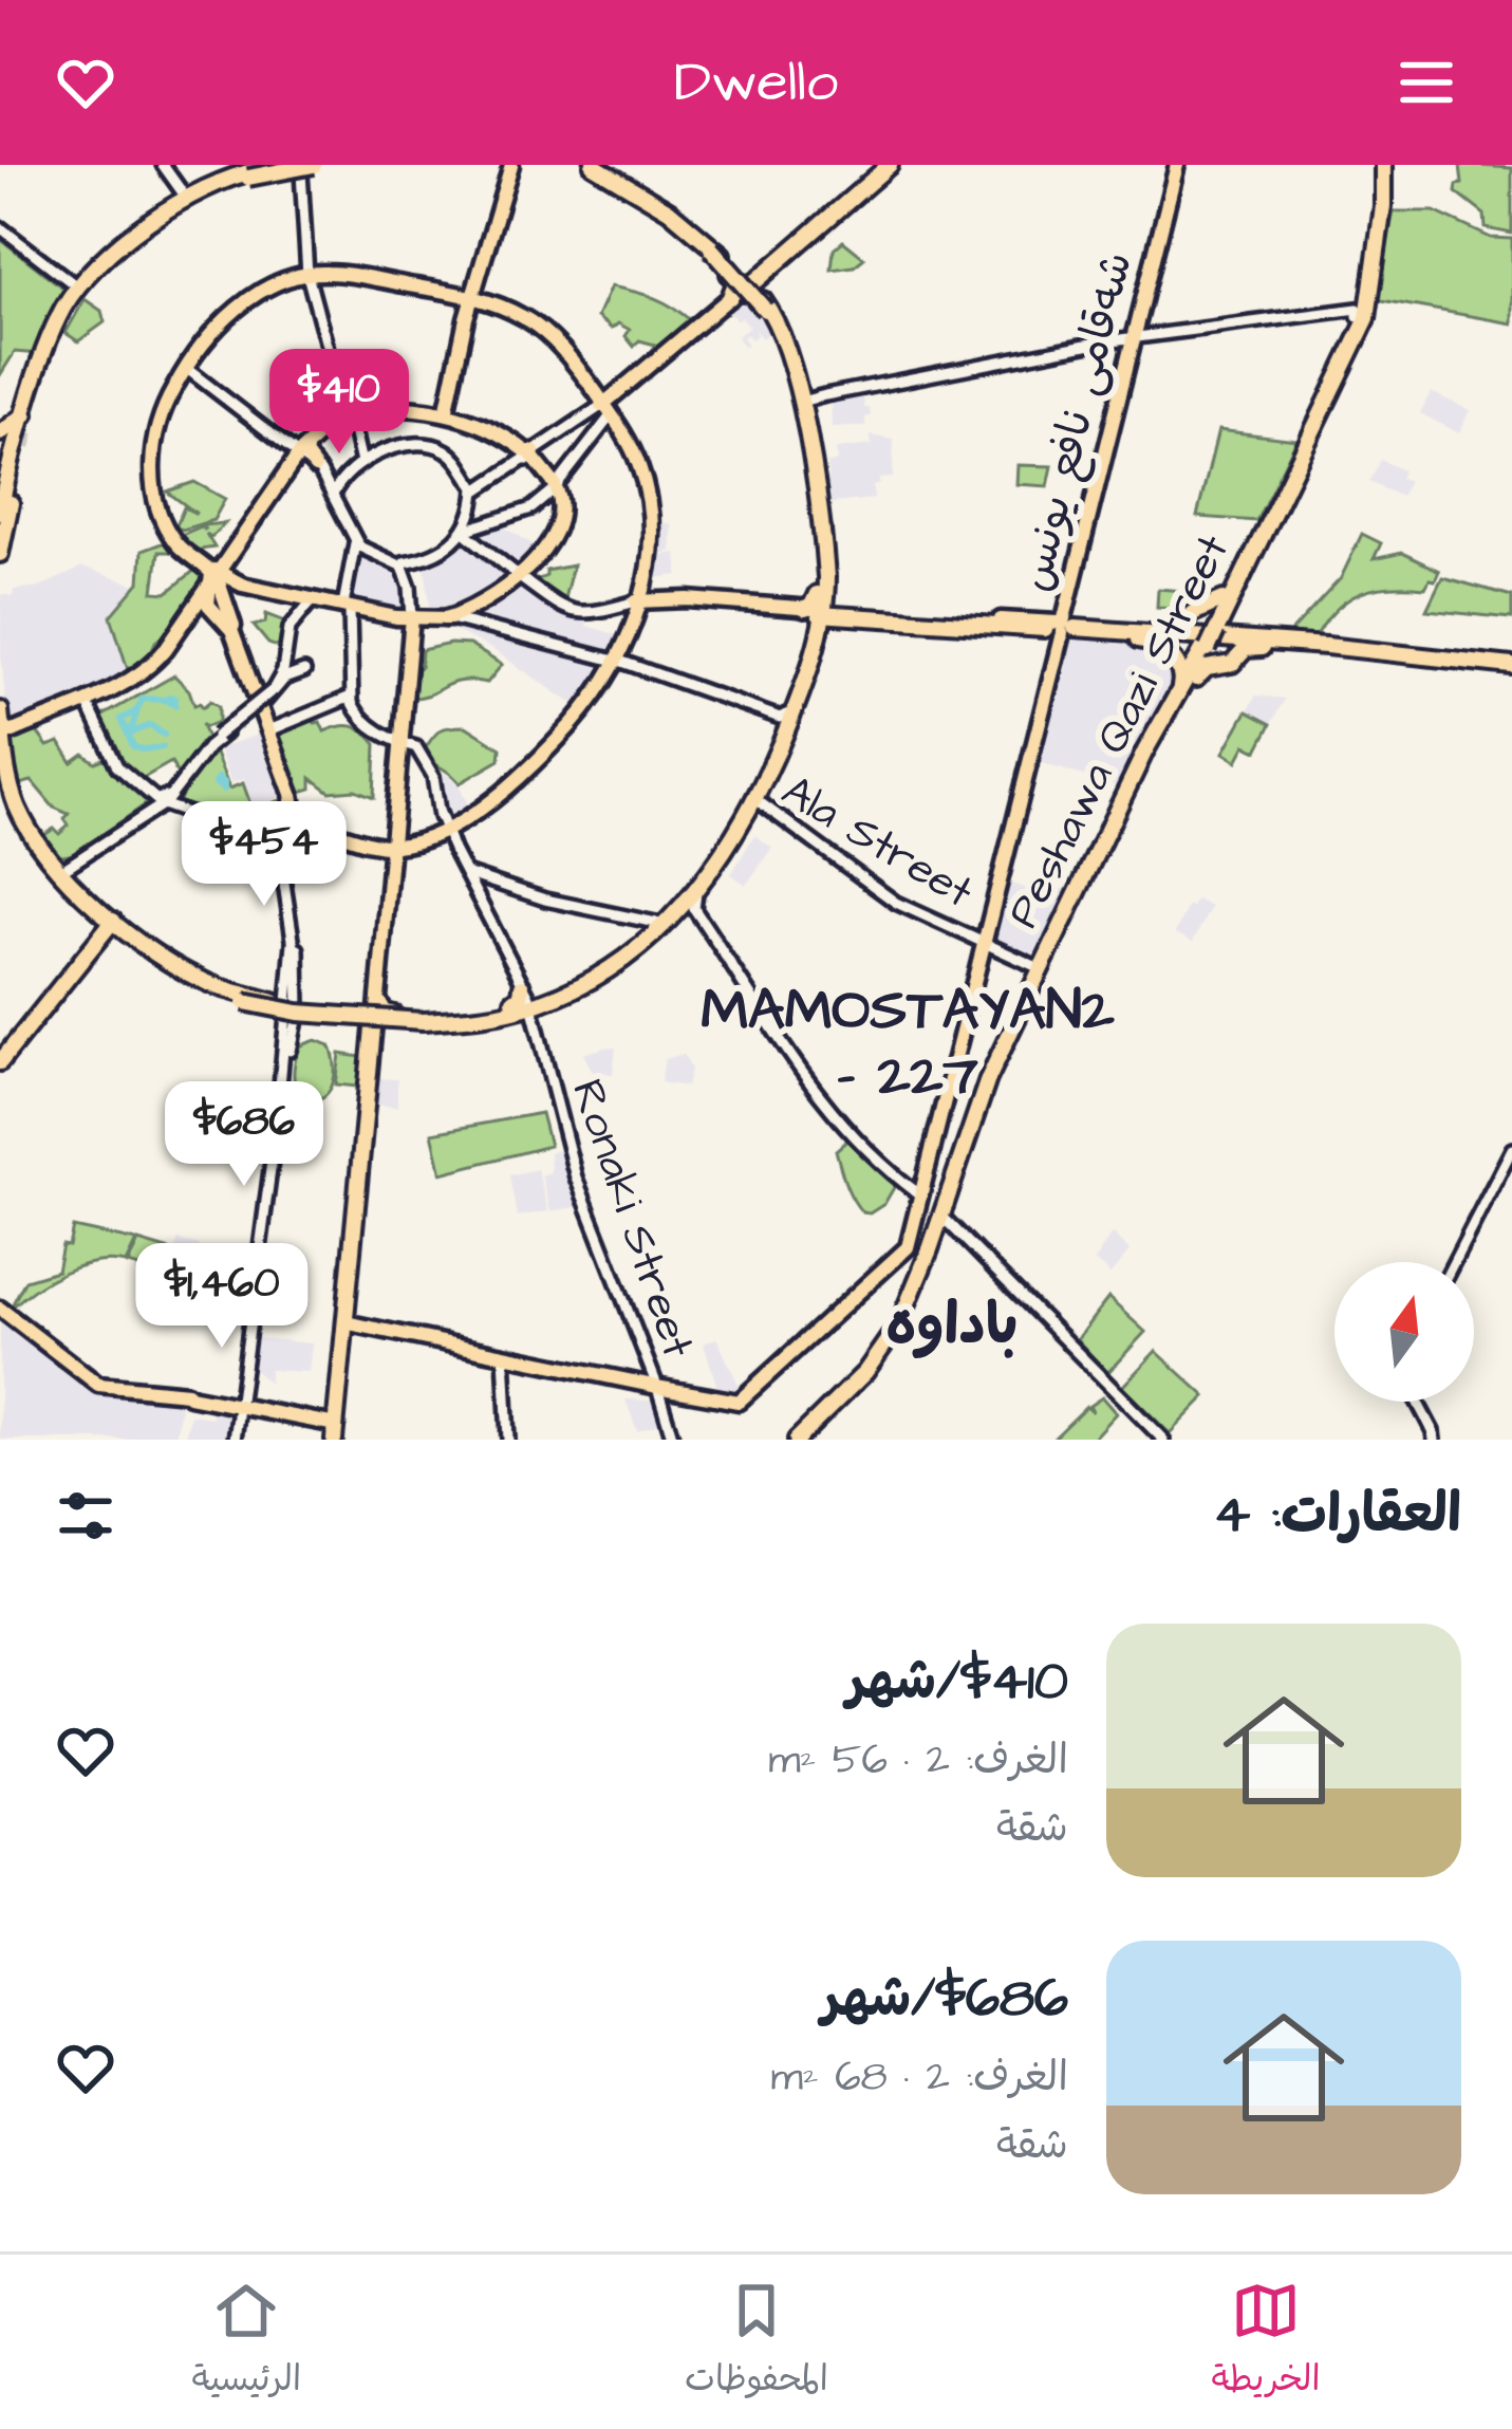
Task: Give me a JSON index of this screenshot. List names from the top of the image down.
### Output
{
  "streets": {
    "highway": ["Peshawa Qazi Street"],
    "main road": ["شەقامی نافع یونس", "Ala Street", "Ronaki Street"]
  },
  "crossings": [
    ["شەقامی نافع یونس", "Ala Street"],
    ["شەقامی نافع یونس", "Ronaki Street"],
    ["Peshawa Qazi Street", "Ala Street"]
  ],
  "districts": ["MAMOSTAYAN2 - 227", "باداوە"],
  "north": "top",
  "page": {
    "header": "Dwello",
    "price": [
      "$410",
      "$454",
      "$686",
      "$1,460"
    ],
    "heading": "العقارات: 4",
    "list": [
      {
        "name": "$410/شهر",
        "note": "الغرف: 2 · 56 m² · شقة"
      },
      {
        "name": "$686/شهر",
        "note": "الغرف: 2 · 68 m² · شقة"
      }
    ],
    "tabs": ["الخريطة", "المحفوظات", "الرئيسية"]
  }
}
